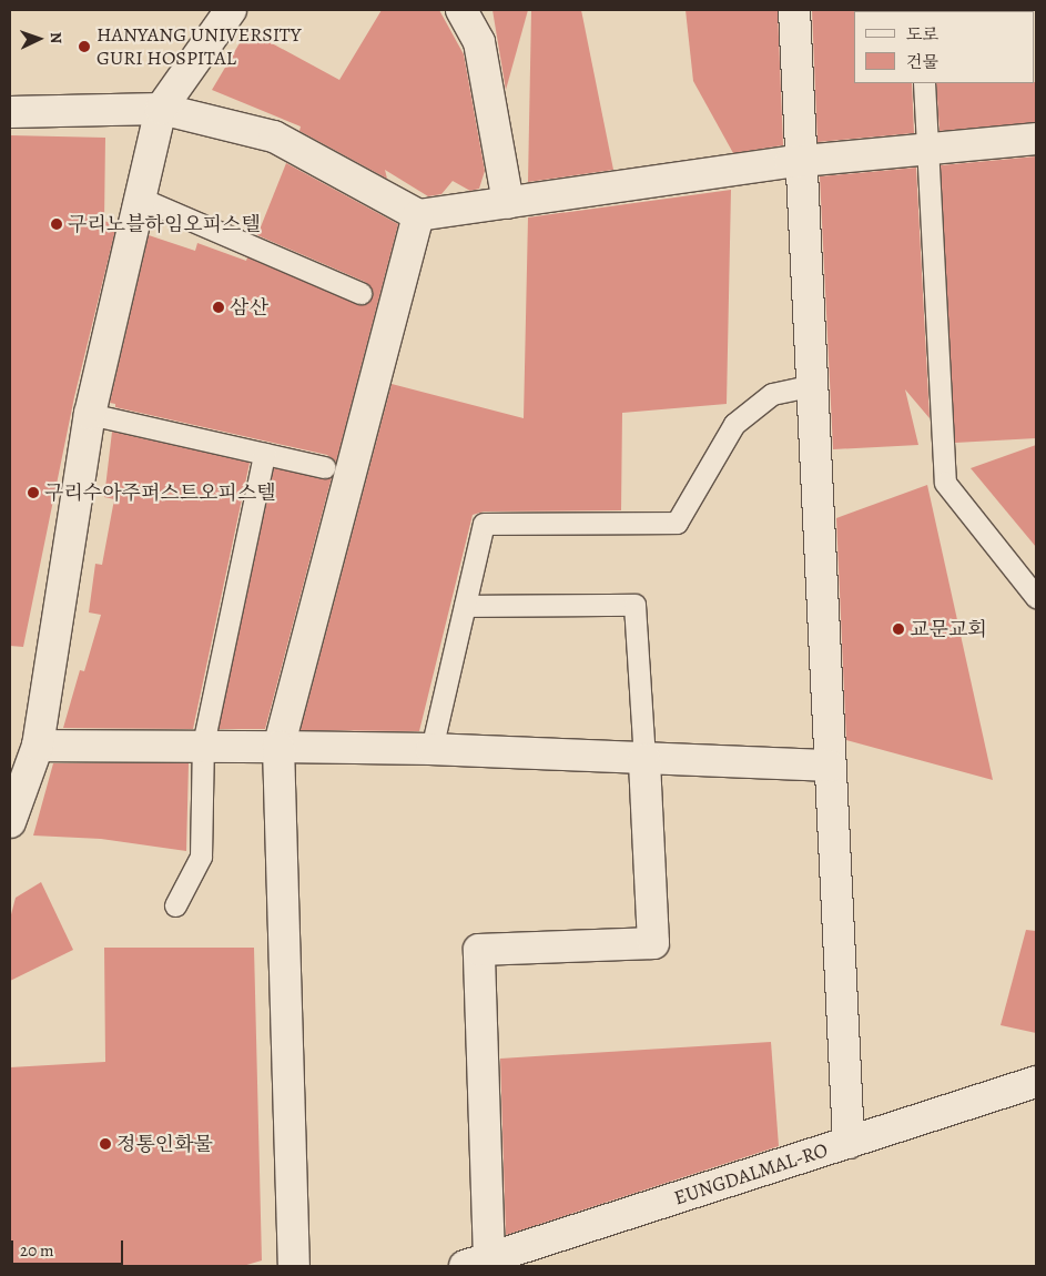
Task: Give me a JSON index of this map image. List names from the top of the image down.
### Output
{
  "streets": {
    "street": ["EUNGDALMAL-RO"]
  },
  "places": [
    "HANYANG UNIVERSITY GURI HOSPITAL",
    "구리노블하임오피스텔",
    "삼산",
    "구리수아주퍼스트오피스텔",
    "교문교회",
    "정통인화물"
  ],
  "legend": ["도로", "건물"],
  "scale_bar": "20 m",
  "north": "right"
}
